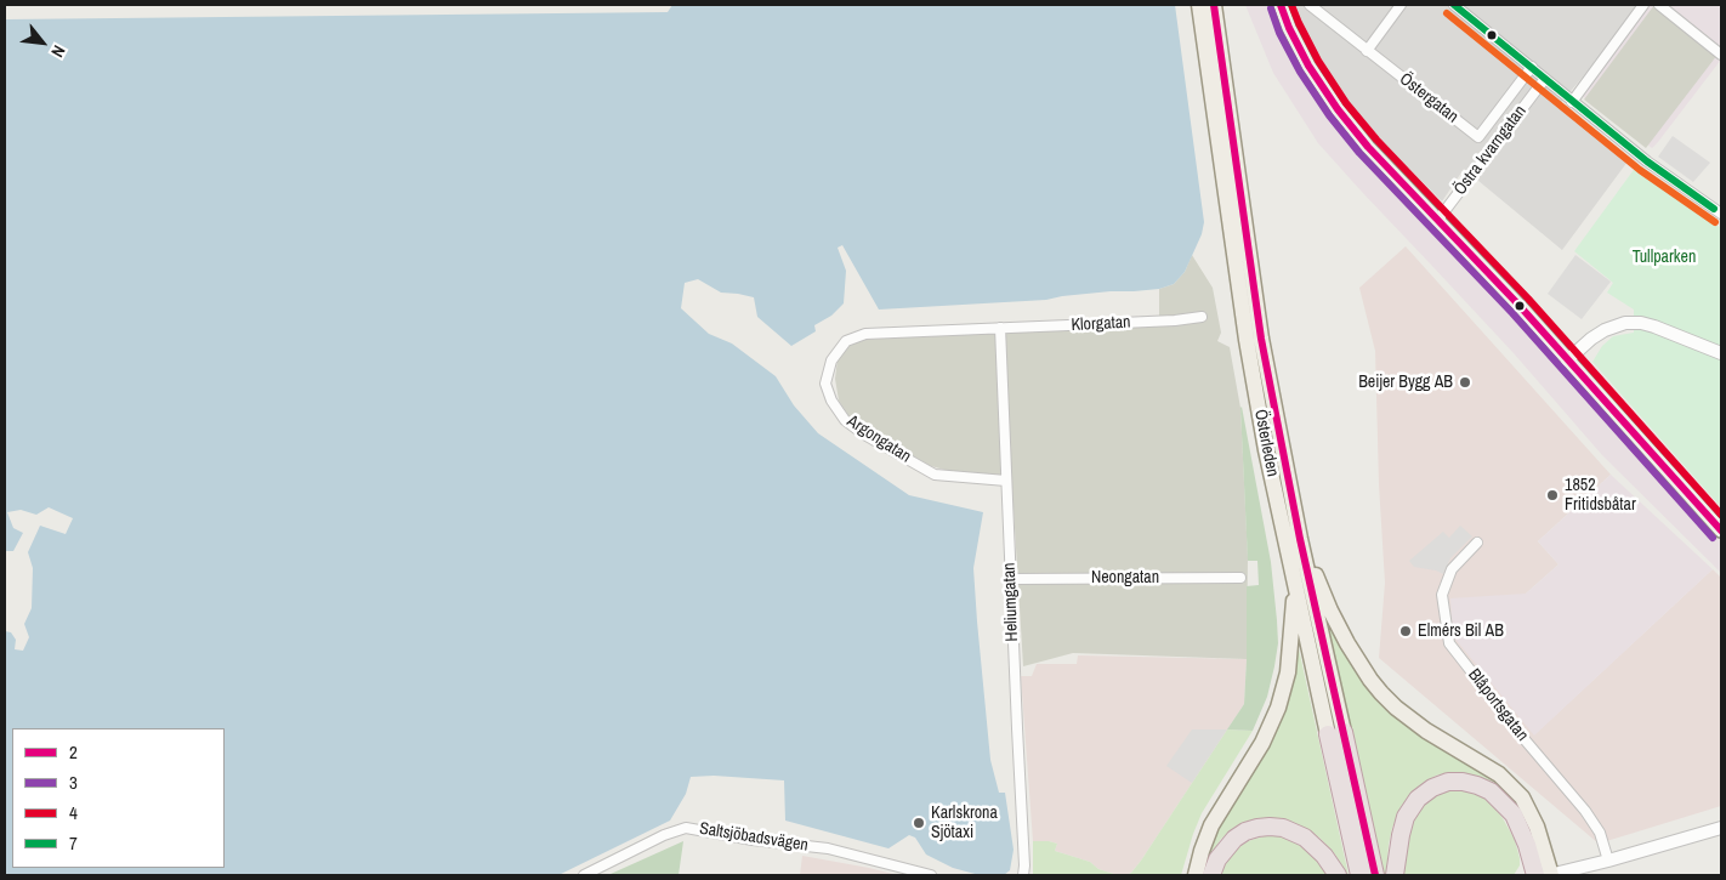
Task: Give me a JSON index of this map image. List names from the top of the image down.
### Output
{
  "streets": {
    "highway": ["Österleden"],
    "street": [
      "Östergatan",
      "Östra kvarngatan",
      "Klorgatan",
      "Argongatan",
      "Neongatan",
      "Heliumgatan",
      "Blåportsgatan",
      "Saltsjöbadsvägen"
    ]
  },
  "crossings": [
    ["Klorgatan", "Argongatan"],
    ["Klorgatan", "Heliumgatan"],
    ["Argongatan", "Heliumgatan"],
    ["Neongatan", "Heliumgatan"]
  ],
  "parks": ["Tullparken"],
  "places": [
    "Beijer Bygg AB",
    "1852 Fritidsbåtar",
    "Elmérs Bil AB",
    "Karlskrona Sjötaxi"
  ],
  "lines": [
    "transit line 2",
    "transit line 4",
    "transit line 7",
    "transit line 3"
  ],
  "legend": [
    "2",
    "3",
    "4",
    "7"
  ],
  "north": "bottom right"
}
